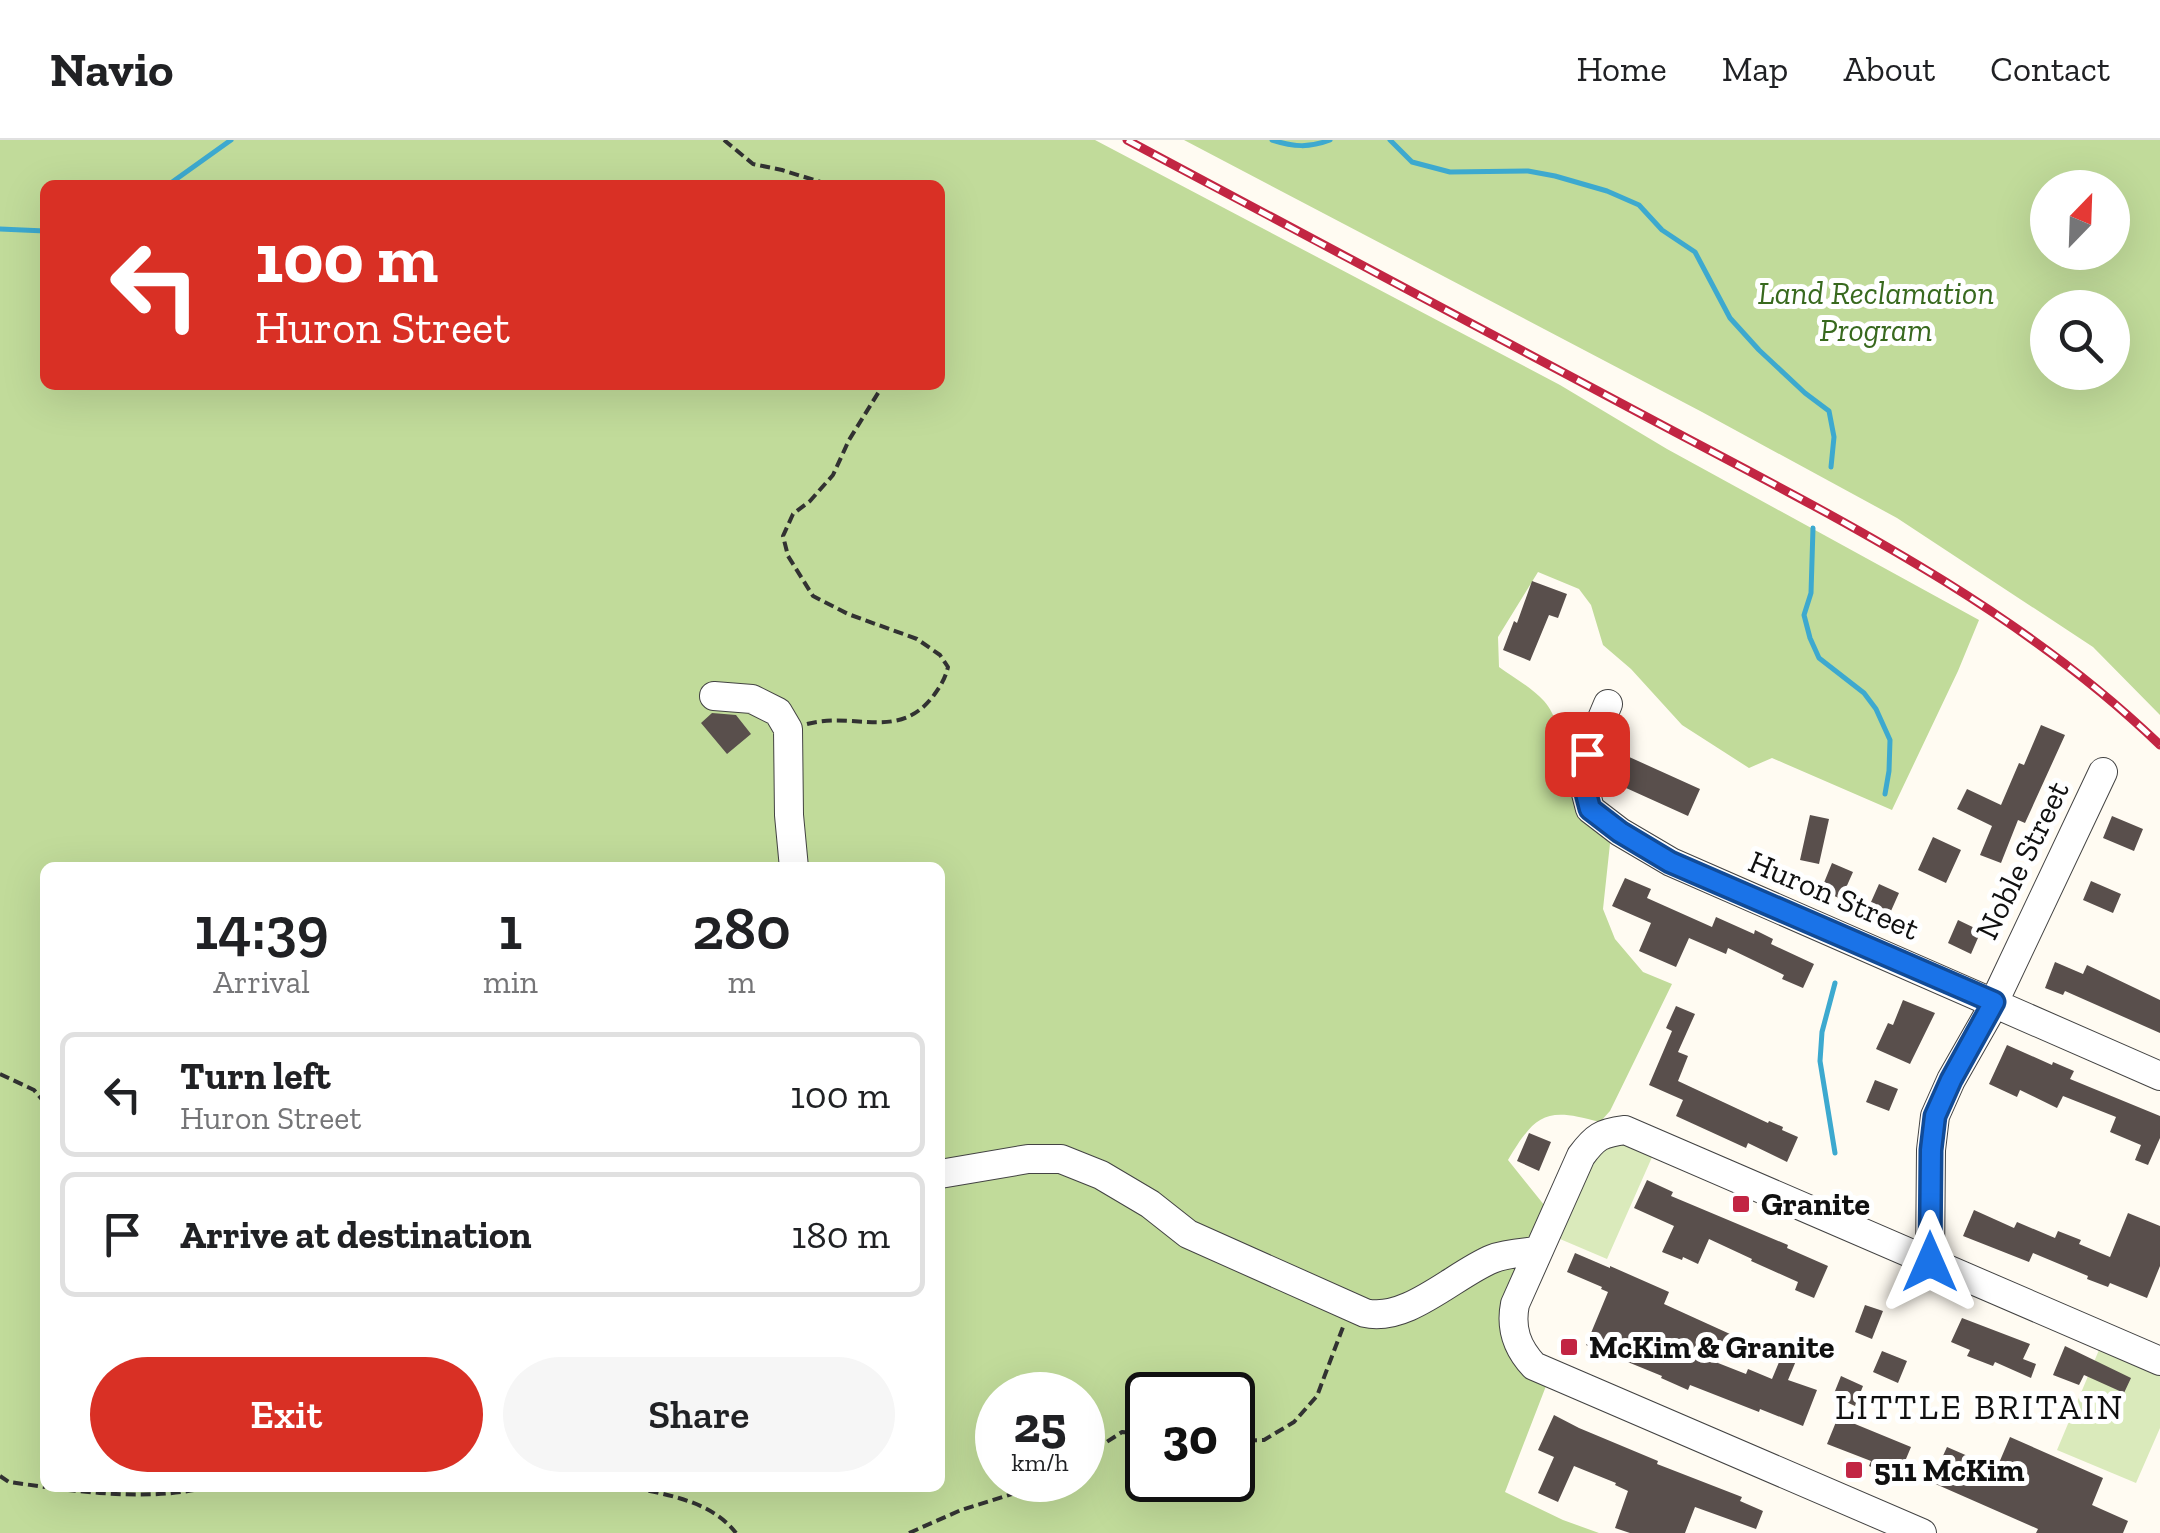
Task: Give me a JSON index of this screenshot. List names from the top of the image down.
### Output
{
  "streets": {
    "street": ["Noble Street", "Huron Street"]
  },
  "crossings": [
    ["Noble Street", "Huron Street"]
  ],
  "districts": ["LITTLE BRITAIN"],
  "parks": ["Land Reclamation Program"],
  "places": {
    "transit": ["Granite", "McKim & Granite", "511 McKim"]
  },
  "north": "top right",
  "page": {
    "header": "Navio",
    "nav": [
      "Home",
      "Map",
      "About",
      "Contact"
    ],
    "turn": ["100 m", "Huron Street"],
    "eta": [
      "14:39",
      "Arrival",
      "1",
      "min",
      "280",
      "m"
    ],
    "list": [
      {
        "name": "Turn left",
        "note": "Huron Street",
        "value": "100 m"
      },
      {
        "name": "Arrive at destination",
        "value": "180 m"
      }
    ],
    "buttons": ["Exit", "Share"],
    "speed": "25 km/h",
    "limit": "30"
  }
}
